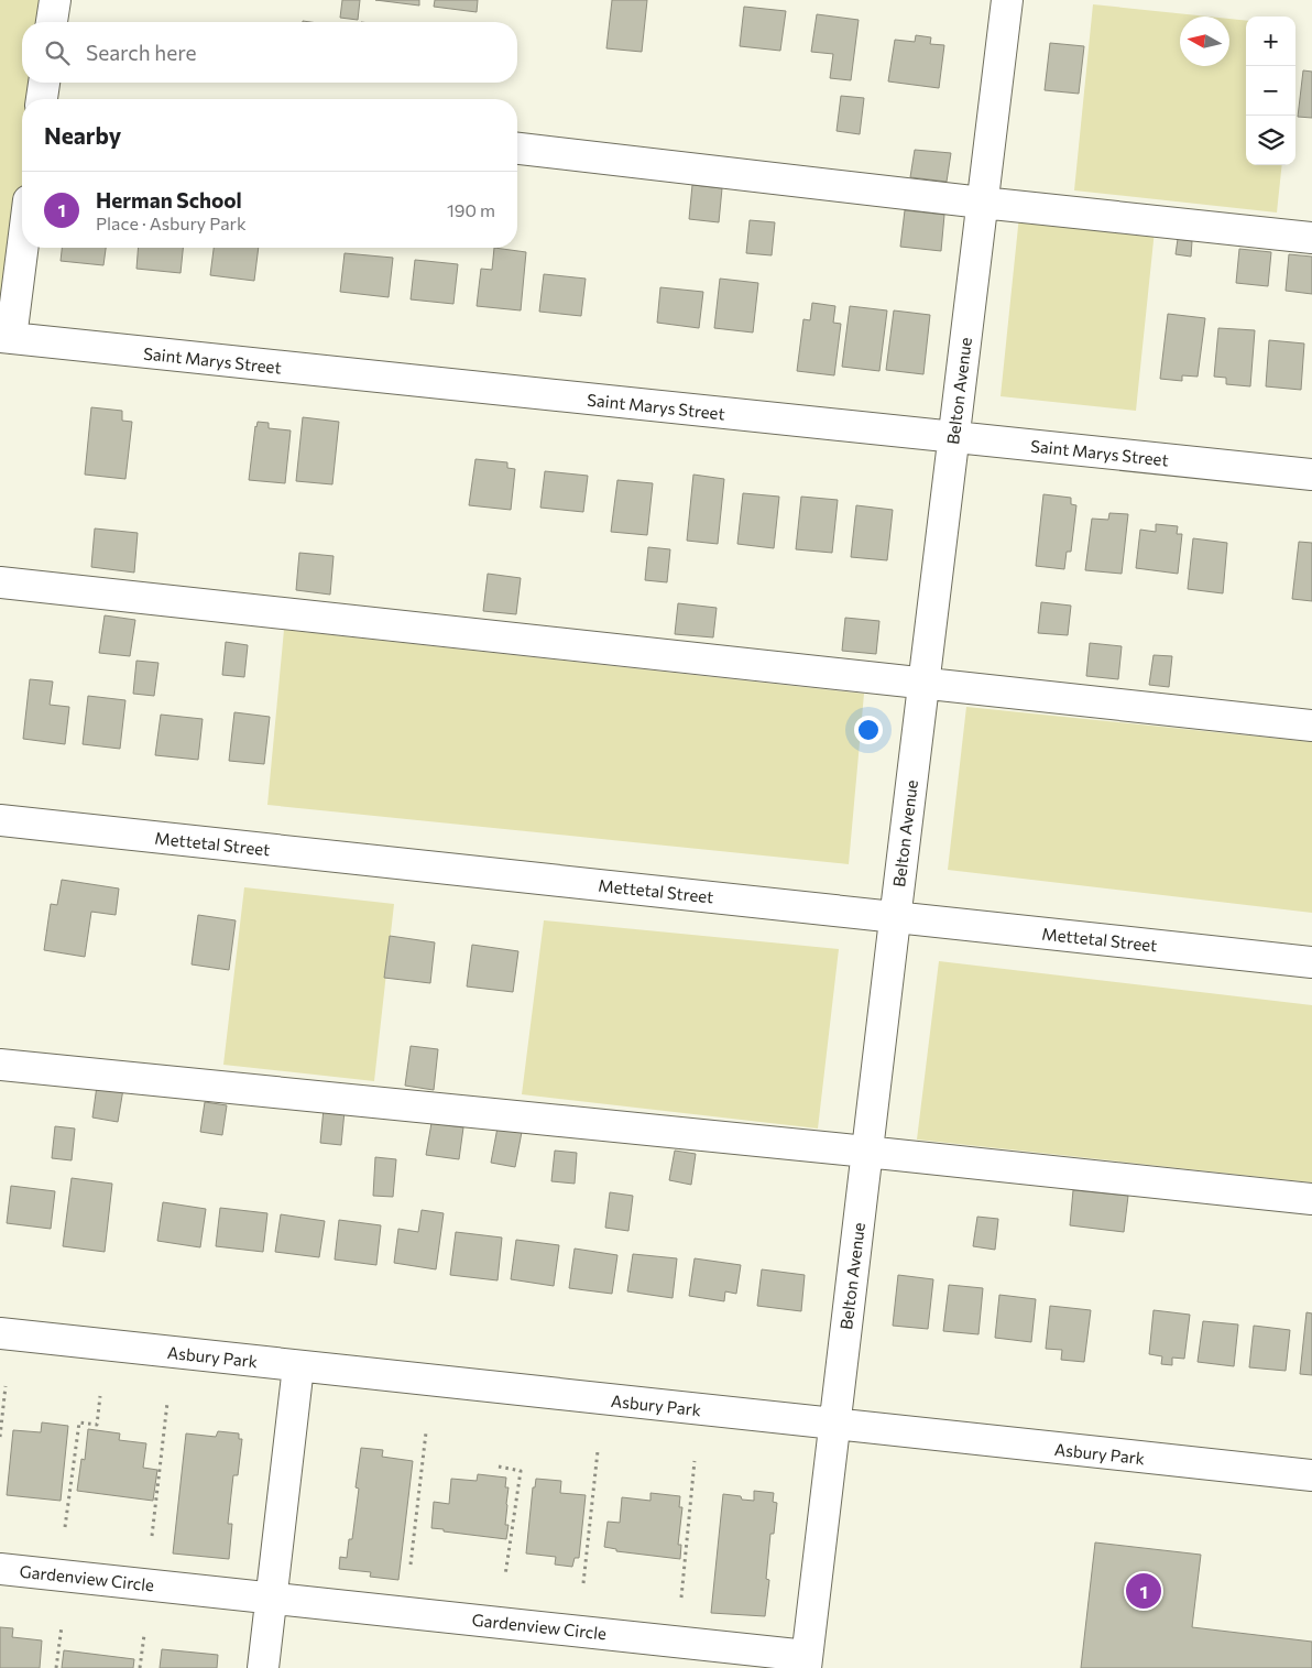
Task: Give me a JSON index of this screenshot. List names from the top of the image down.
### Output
{
  "streets": {
    "street": [
      "Saint Marys Street",
      "Belton Avenue",
      "Mettetal Street",
      "Asbury Park",
      "Gardenview Circle"
    ]
  },
  "crossings": [
    ["Saint Marys Street", "Belton Avenue"],
    ["Belton Avenue", "Mettetal Street"],
    ["Belton Avenue", "Asbury Park"],
    ["Belton Avenue", "Gardenview Circle"]
  ],
  "north": "left",
  "page": {
    "map_buttons": ["+", "−"],
    "search": "Search here",
    "heading": "Nearby",
    "list": [
      {
        "mark": "1",
        "name": "Herman School",
        "note": "Place · Asbury Park",
        "value": "190 m"
      }
    ],
    "pins": "1"
  }
}
